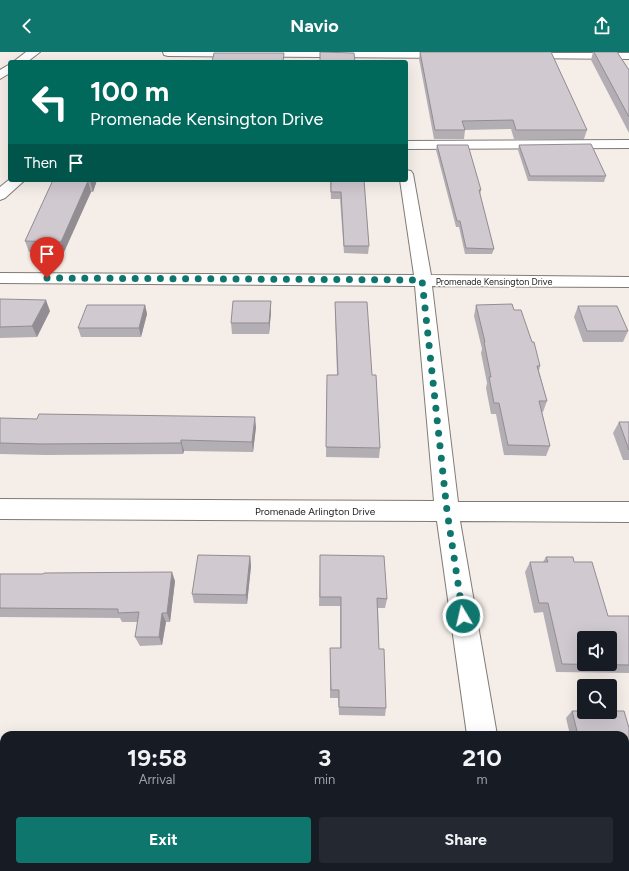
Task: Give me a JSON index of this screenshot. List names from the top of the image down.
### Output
{
  "streets": {
    "street": ["Promenade Kensington Drive", "Promenade Arlington Drive"]
  },
  "page": {
    "header": "Navio",
    "turn": ["100 m", "Promenade Kensington Drive"],
    "then": "Then",
    "eta": [
      "19:58",
      "Arrival",
      "3",
      "min",
      "210",
      "m"
    ],
    "buttons": ["Exit", "Share"]
  }
}
